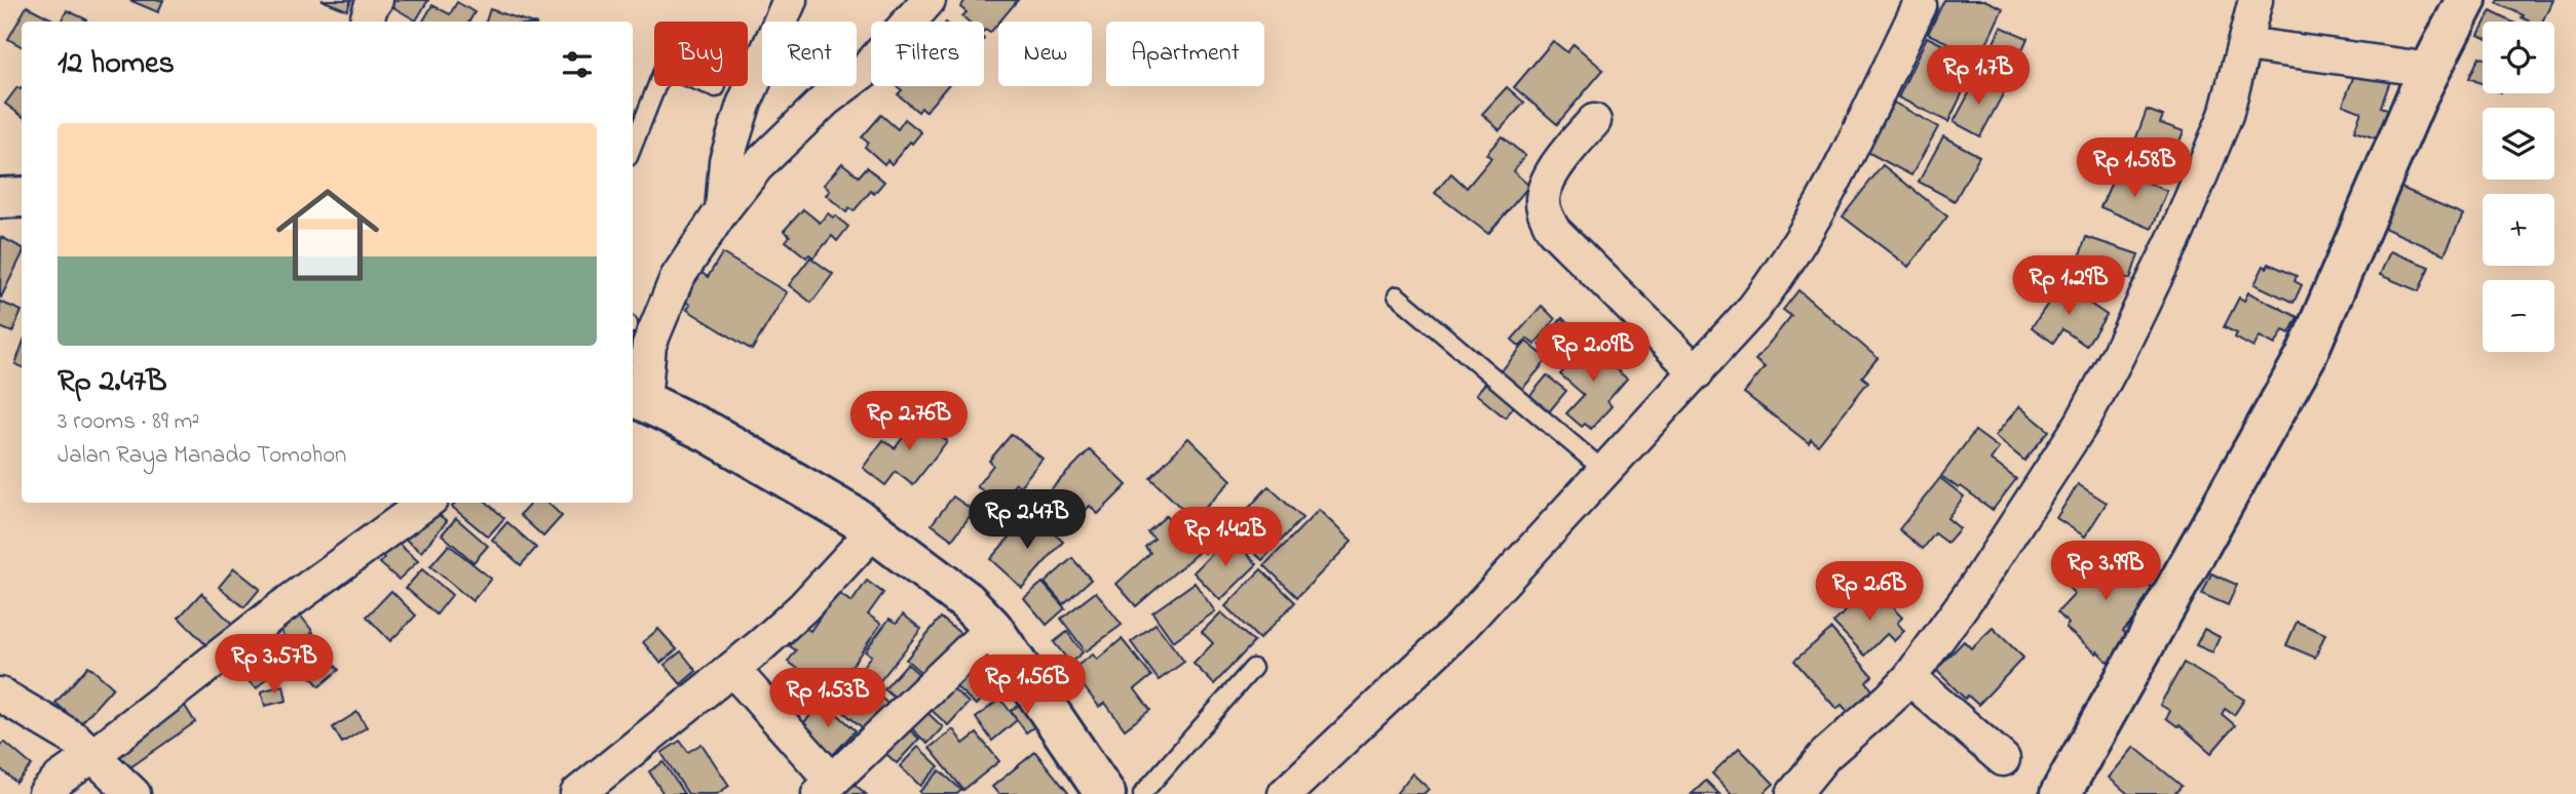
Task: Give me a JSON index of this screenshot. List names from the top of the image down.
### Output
{
  "page": {
    "map_buttons": ["+", "−"],
    "chip": [
      "Buy",
      "Rent",
      "Filters",
      "New",
      "Apartment"
    ],
    "heading": "12 homes",
    "price": [
      "Rp 1.7B",
      "Rp 1.58B",
      "Rp 1.29B",
      "Rp 2.09B",
      "Rp 2.76B",
      "Rp 2.47B",
      "Rp 1.42B",
      "Rp 3.99B",
      "Rp 2.6B",
      "Rp 3.57B",
      "Rp 1.56B",
      "Rp 1.53B"
    ],
    "list": [
      {
        "name": "Rp 2.47B",
        "note": "3 rooms · 89 m² · Jalan Raya Manado Tomohon"
      }
    ]
  }
}
